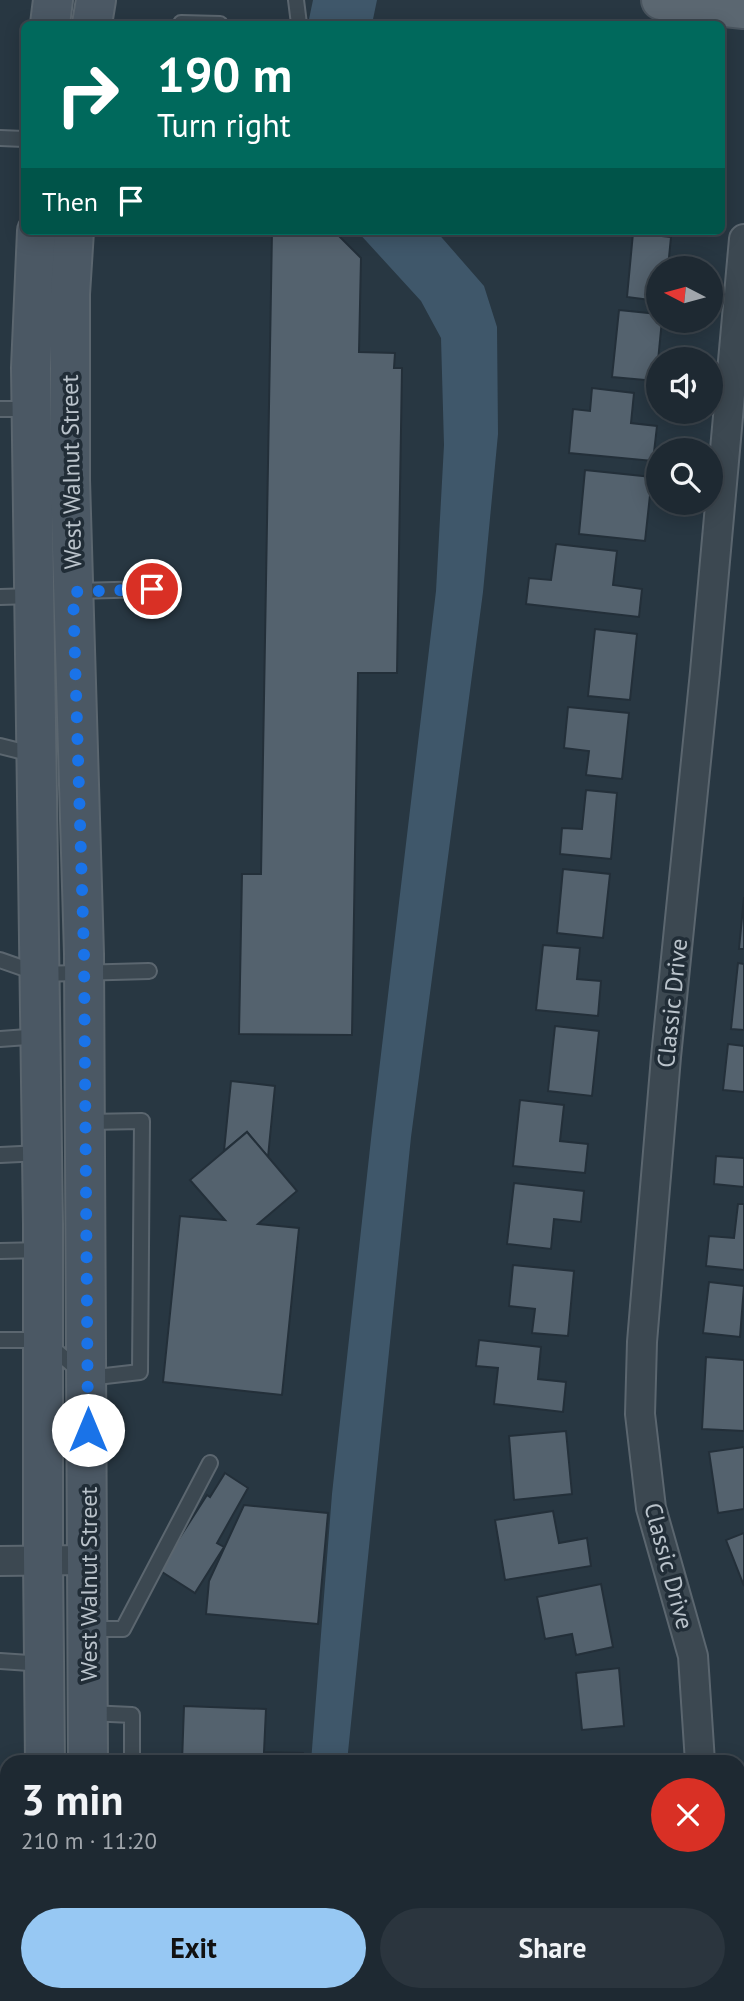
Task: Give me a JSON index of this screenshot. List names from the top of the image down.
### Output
{
  "streets": {
    "main road": ["West Walnut Street"],
    "street": ["Classic Drive"]
  },
  "north": "left",
  "page": {
    "turn": ["190 m", "Turn right"],
    "then": "Then",
    "heading": ["3 min", "210 m · 11:20"],
    "buttons": ["Exit", "Share"]
  }
}
